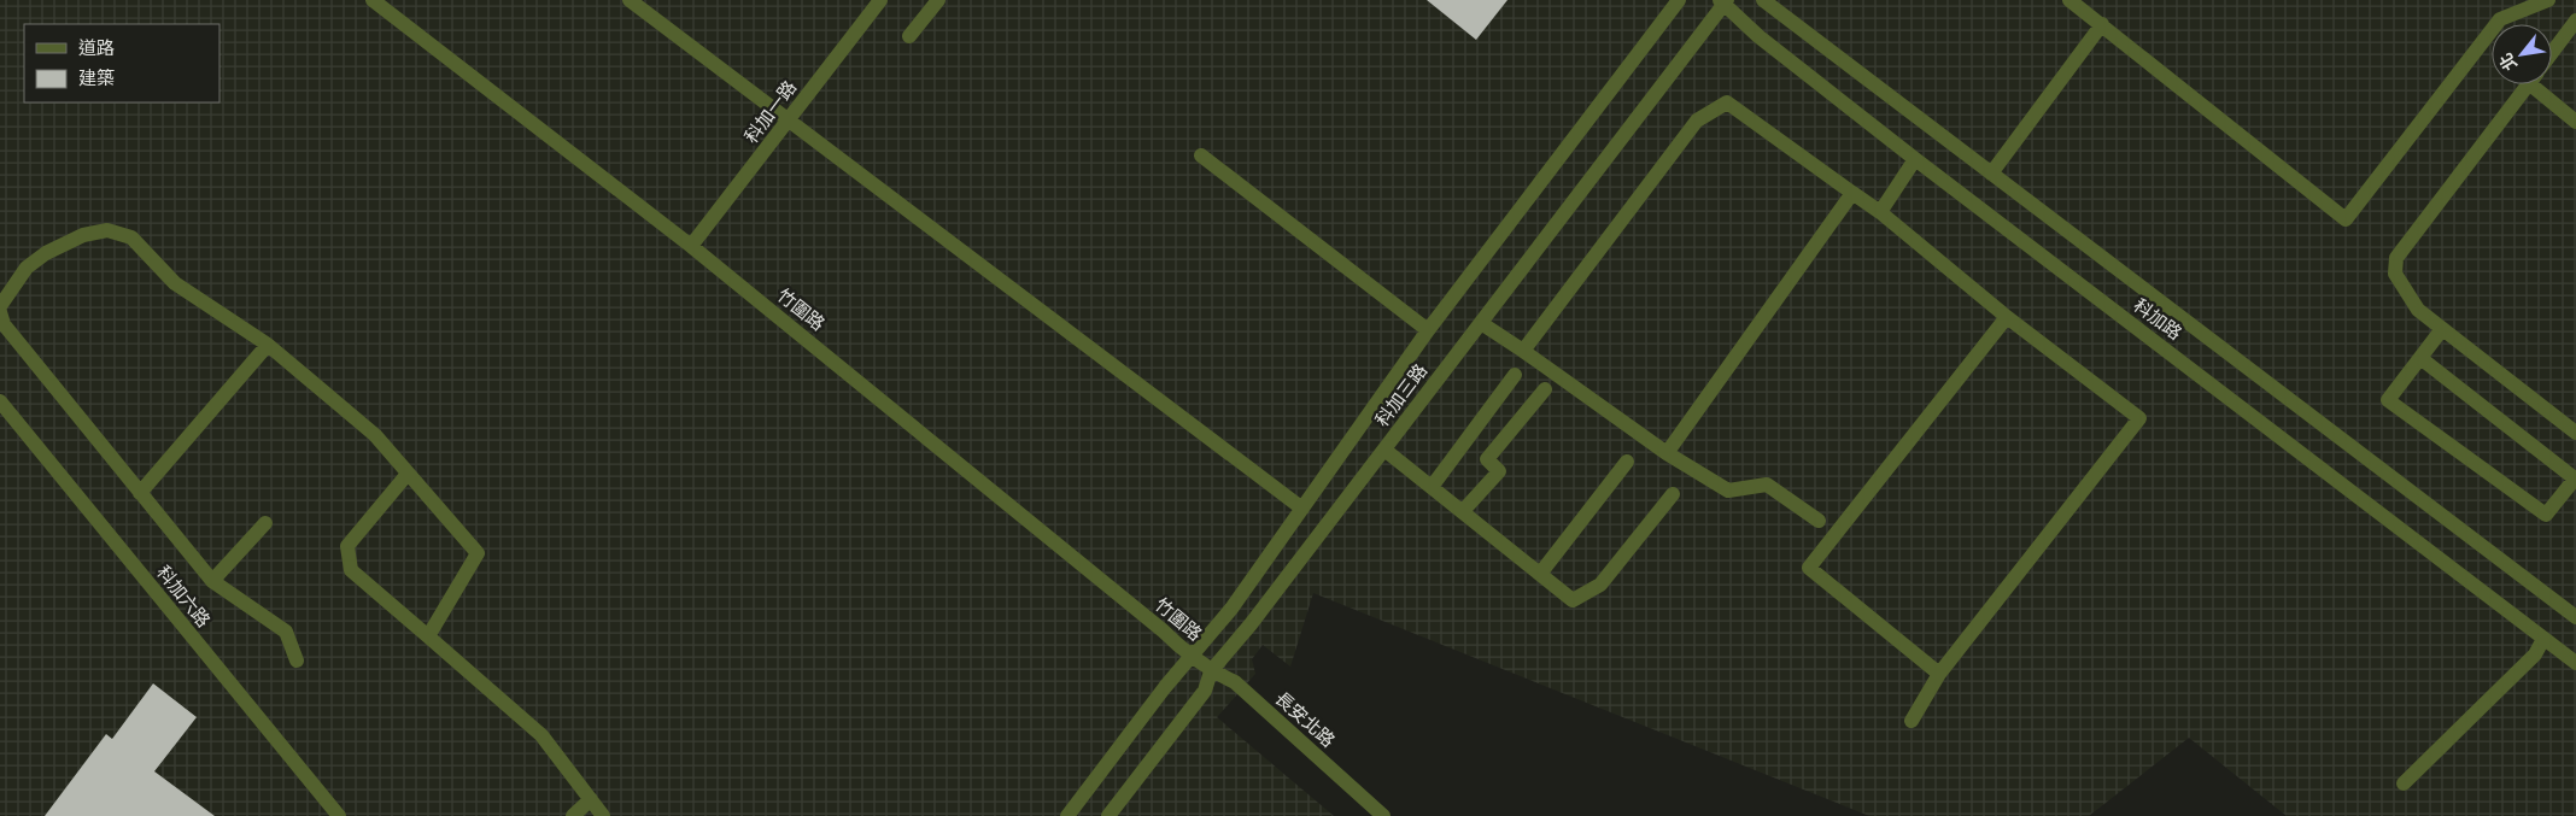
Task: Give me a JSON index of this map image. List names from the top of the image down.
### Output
{
  "streets": {
    "street": [
      "科加一路",
      "竹圍路",
      "科加路",
      "科加三路",
      "科加六路",
      "長安北路"
    ]
  },
  "crossings": [
    ["科加一路", "竹圍路"],
    ["竹圍路", "科加三路"],
    ["竹圍路", "長安北路"],
    ["科加路", "科加三路"],
    ["科加三路", "長安北路"]
  ],
  "legend": ["道路", "建築"],
  "north": "bottom left"
}
